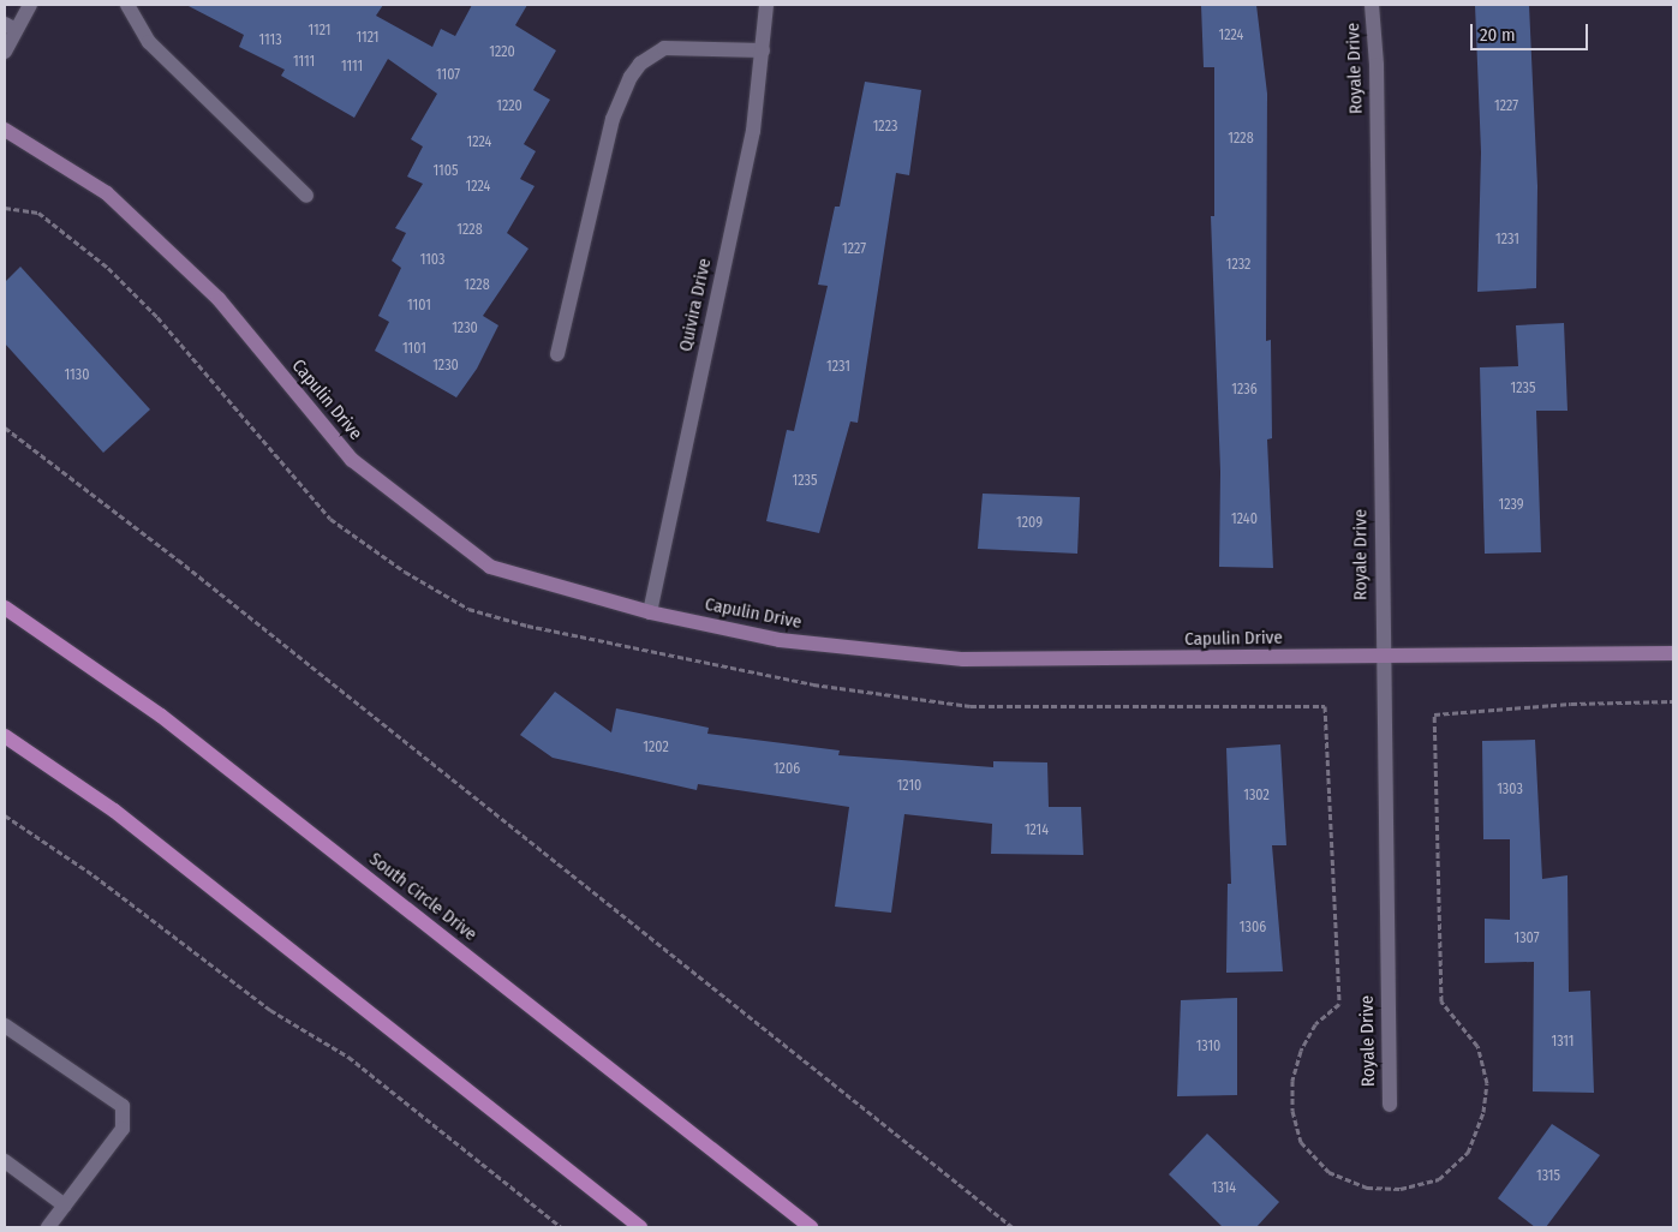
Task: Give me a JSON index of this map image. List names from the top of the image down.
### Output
{
  "streets": {
    "main road": ["South Circle Drive"],
    "street": ["Royale Drive", "Quivira Drive", "Capulin Drive"]
  },
  "crossings": [
    ["Royale Drive", "Capulin Drive"],
    ["Quivira Drive", "Capulin Drive"]
  ],
  "house_numbers": [
    "1121",
    "1224",
    "1121",
    "1113",
    "1220",
    "1111",
    "1111",
    "1107",
    "1220",
    "1227",
    "1223",
    "1228",
    "1224",
    "1105",
    "1224",
    "1228",
    "1231",
    "1227",
    "1103",
    "1232",
    "1228",
    "1101",
    "1230",
    "1101",
    "1230",
    "1231",
    "1130",
    "1235",
    "1236",
    "1235",
    "1239",
    "1240",
    "1209",
    "1202",
    "1206",
    "1210",
    "1303",
    "1302",
    "1214",
    "1306",
    "1307",
    "1311",
    "1310",
    "1315",
    "1314"
  ],
  "scale_bar": "20 m"
}
